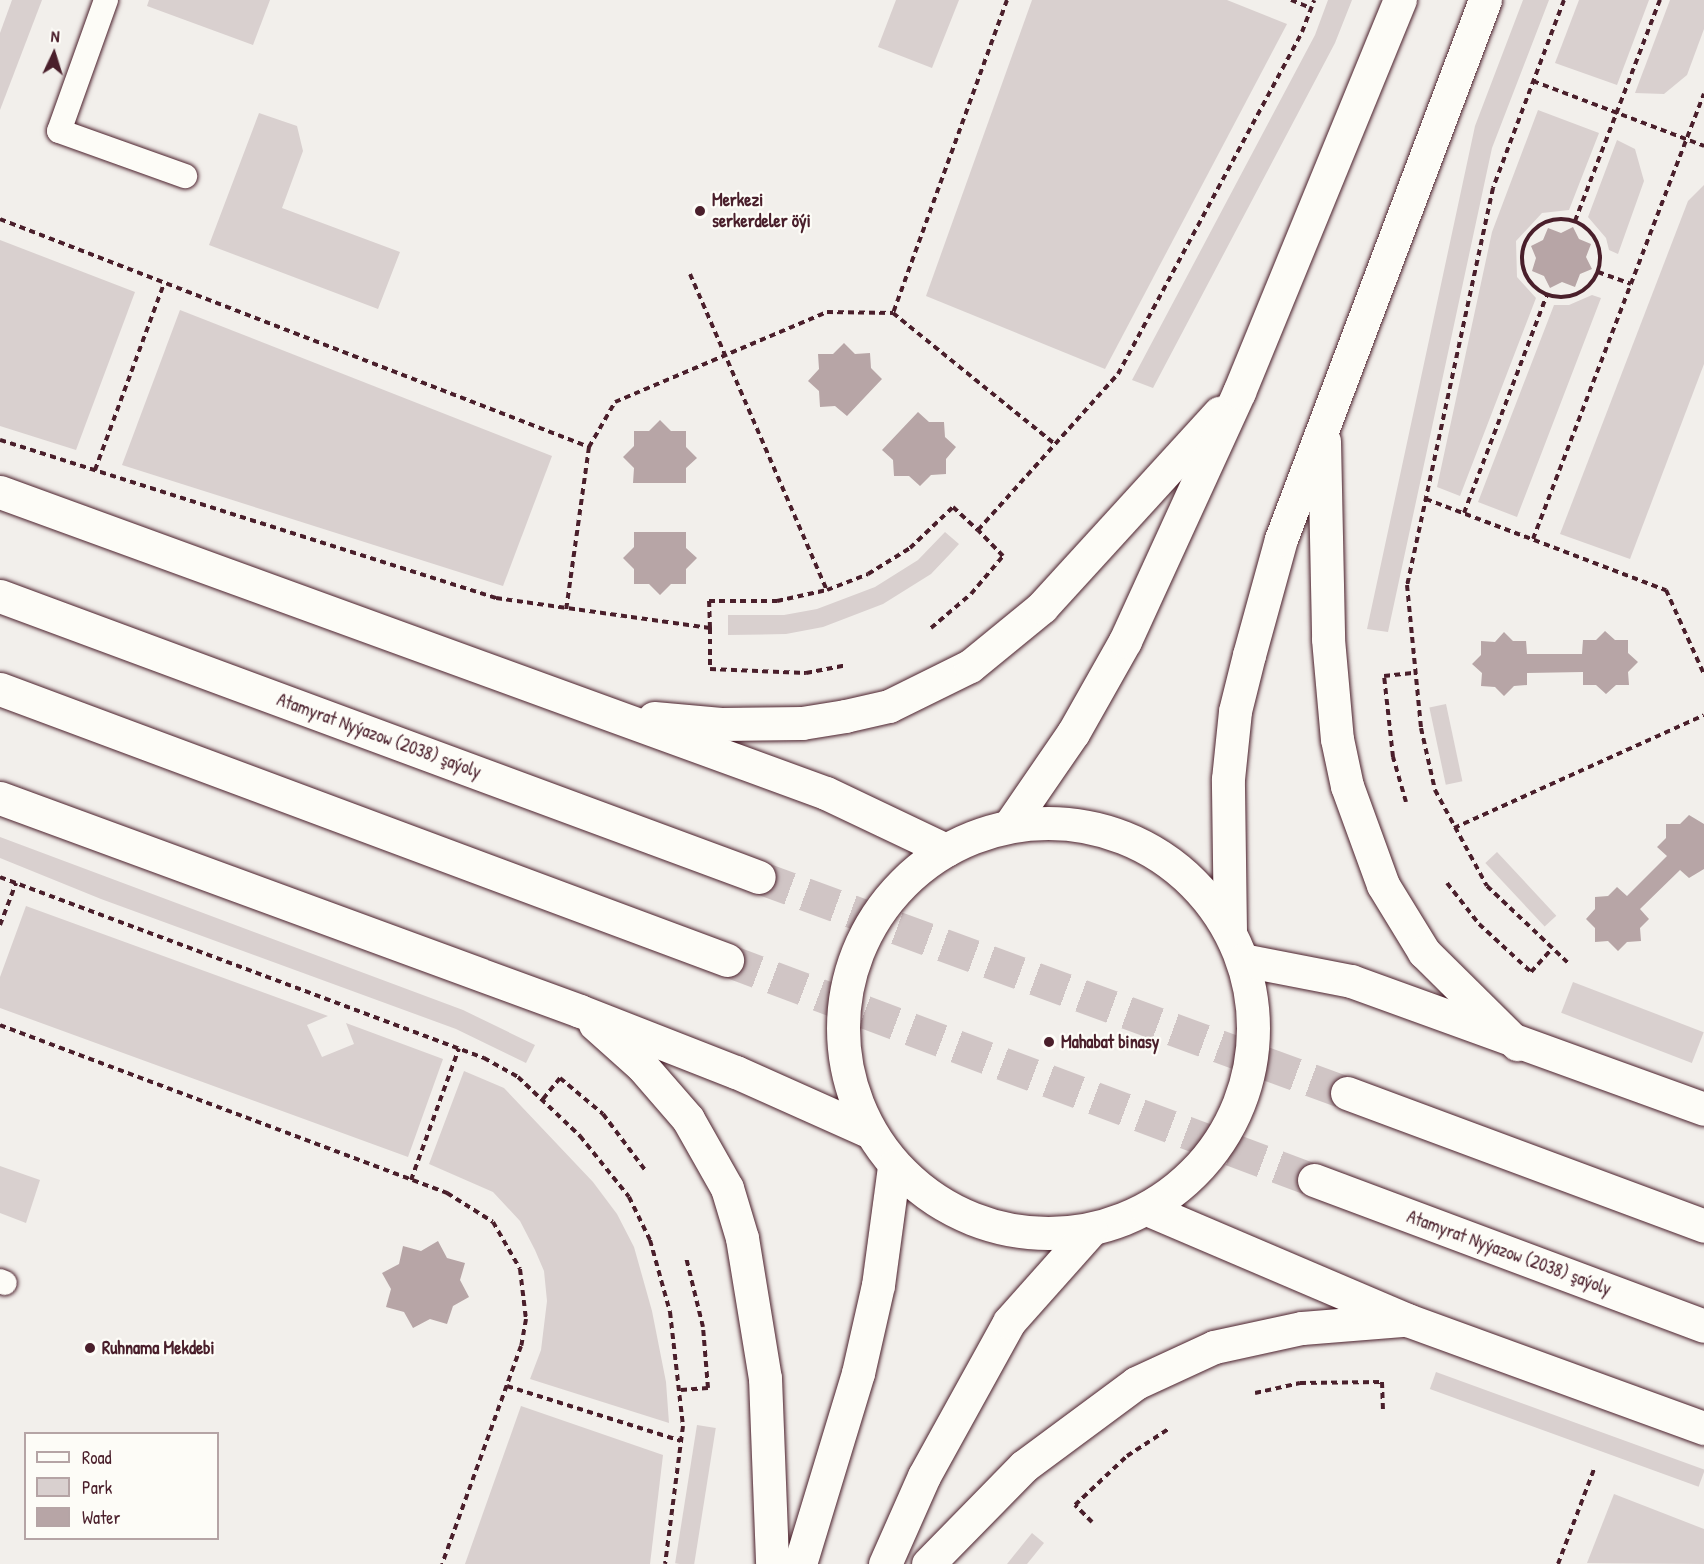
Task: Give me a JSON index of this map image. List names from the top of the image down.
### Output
{
  "streets": {
    "main road": ["Atamyrat Nyýazow (2038) şaýoly"]
  },
  "places": ["Merkezi serkerdeler öýi", "Mahabat binasy", "Ruhnama Mekdebi"],
  "legend": ["Road", "Park", "Water"],
  "north": "top"
}
